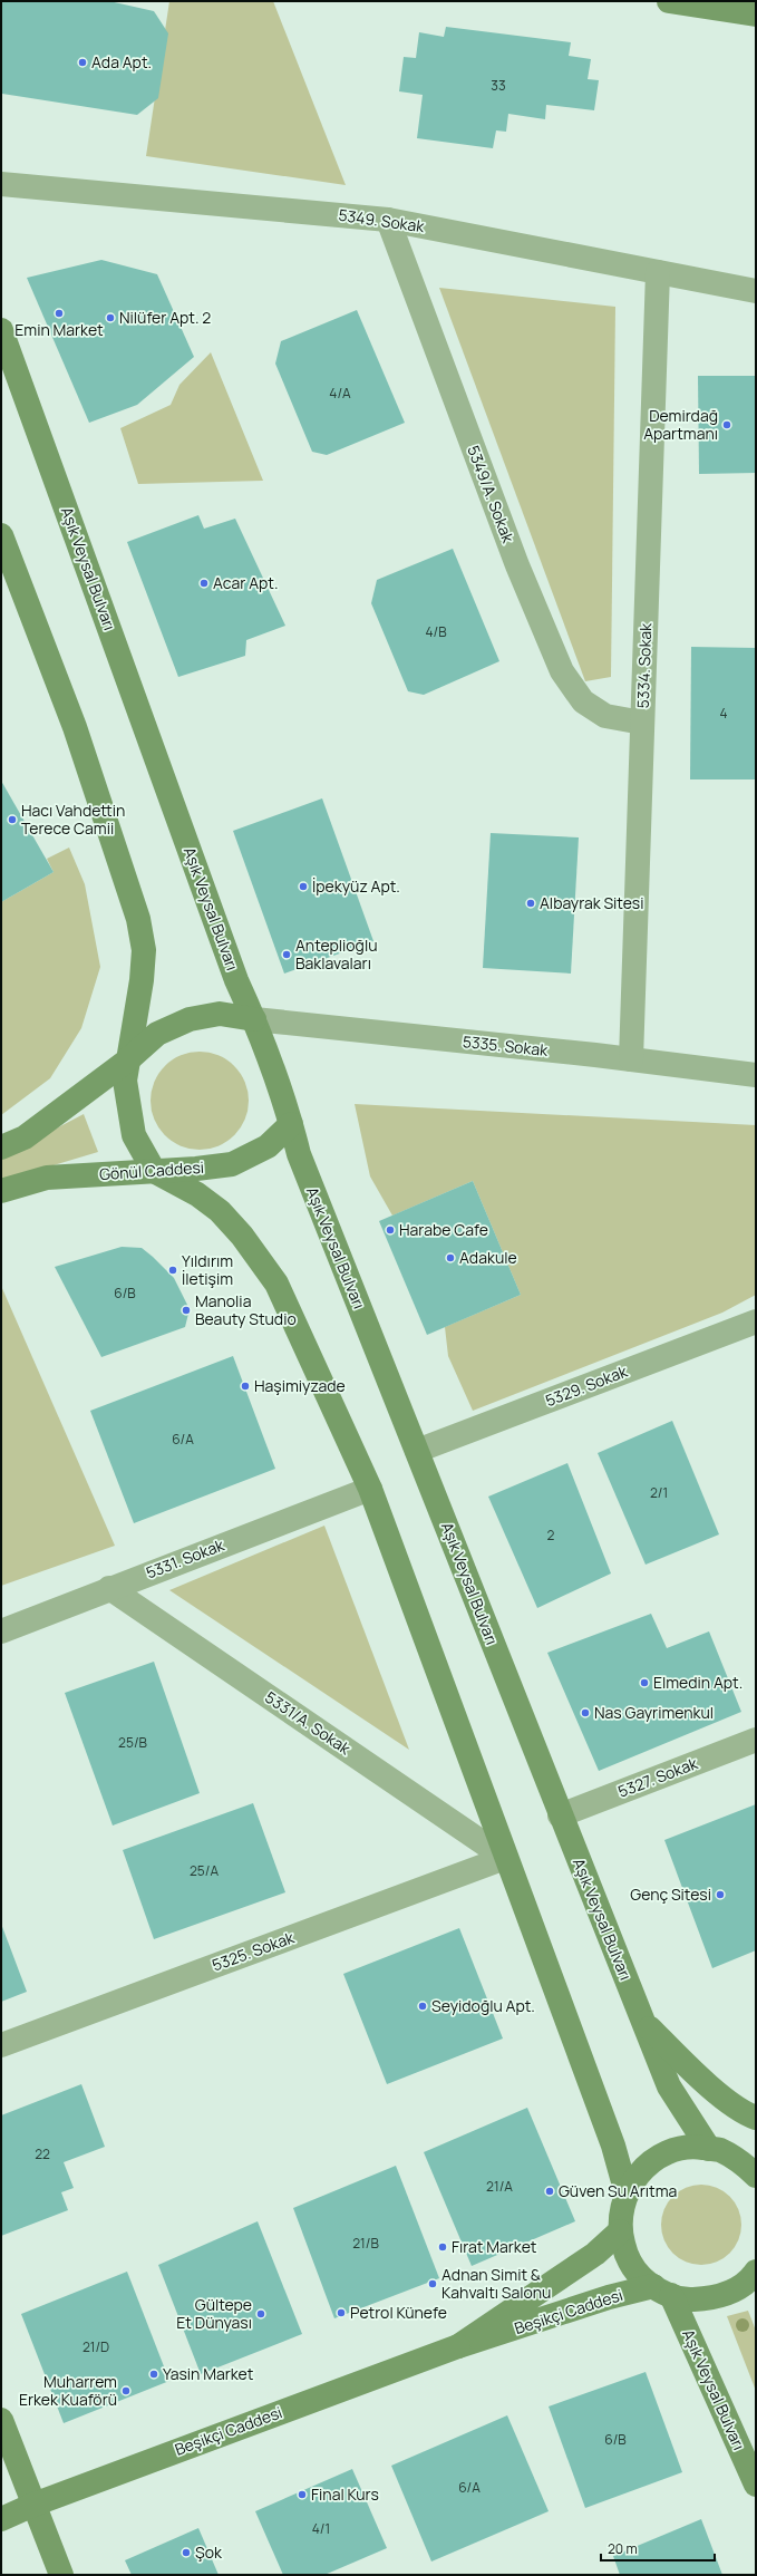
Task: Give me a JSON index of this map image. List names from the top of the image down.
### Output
{
  "streets": {
    "main road": ["Aşık Veysal Bulvarı", "Gönül Caddesi", "Beşikçi Caddesi"],
    "street": [
      "5349. Sokak",
      "5349/A. Sokak",
      "5334. Sokak",
      "5335. Sokak",
      "5329. Sokak",
      "5331. Sokak",
      "5331/A. Sokak",
      "5327. Sokak",
      "5325. Sokak"
    ]
  },
  "crossings": [
    ["5349. Sokak", "5349/A. Sokak"],
    ["5349. Sokak", "5334. Sokak"],
    ["5349/A. Sokak", "5334. Sokak"],
    ["Aşık Veysal Bulvarı", "5335. Sokak"],
    ["Aşık Veysal Bulvarı", "Gönül Caddesi"],
    ["Aşık Veysal Bulvarı", "5329. Sokak"],
    ["Aşık Veysal Bulvarı", "5327. Sokak"],
    ["Aşık Veysal Bulvarı", "Beşikçi Caddesi"],
    ["5334. Sokak", "5335. Sokak"],
    ["5331. Sokak", "5331/A. Sokak"],
    ["5331/A. Sokak", "5325. Sokak"]
  ],
  "places": [
    "Ada Apt.",
    "Emin Market",
    "Nilüfer Apt. 2",
    "Demirdağ Apartmanı",
    "Acar Apt.",
    "Hacı Vahdettin Terece Camii",
    "İpekyüz Apt.",
    "Albayrak Sitesi",
    "Anteplioğlu Baklavaları",
    "Harabe Cafe",
    "Adakule",
    "Yıldırım İletişim",
    "Manolia Beauty Studio",
    "Haşimiyzade",
    "Elmedin Apt.",
    "Nas Gayrimenkul",
    "Genç Sitesi",
    "Seyidoğlu Apt.",
    "Güven Su Arıtma",
    "Fırat Market",
    "Adnan Simit & Kahvaltı Salonu",
    "Petrol Künefe",
    "Gültepe Et Dünyası",
    "Yasin Market",
    "Muharrem Erkek Kuaförü",
    "Final Kurs",
    "Şok"
  ],
  "house_numbers": [
    "33",
    "4/A",
    "4/B",
    "4",
    "6/B",
    "6/A",
    "2/1",
    "2",
    "25/B",
    "25/A",
    "22",
    "21/A",
    "21/B",
    "21/D",
    "6/B",
    "6/A",
    "4/1"
  ],
  "scale_bar": "20 m"
}
